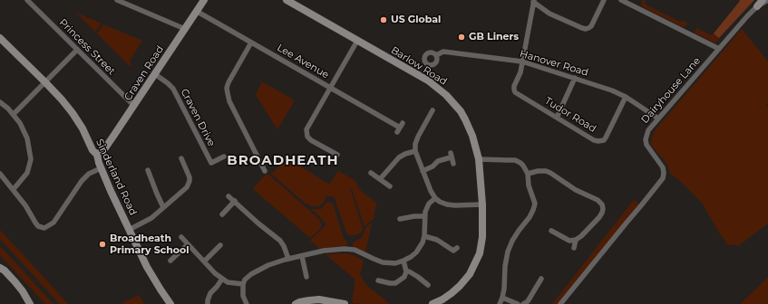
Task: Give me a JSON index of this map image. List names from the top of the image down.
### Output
{
  "streets": {
    "street": [
      "Princess Street",
      "Lee Avenue",
      "Hanover Road",
      "Barlow Road",
      "Craven Road",
      "Dairyhouse Lane",
      "Tudor Road",
      "Craven Drive",
      "Sinderland Road"
    ]
  },
  "crossings": [
    ["Princess Street", "Craven Road"],
    ["Lee Avenue", "Craven Road"],
    ["Hanover Road", "Dairyhouse Lane"],
    ["Hanover Road", "Tudor Road"],
    ["Craven Road", "Craven Drive"],
    ["Craven Road", "Sinderland Road"]
  ],
  "districts": ["BROADHEATH"],
  "places": ["US Global", "GB Liners", "Broadheath Primary School"]
}
